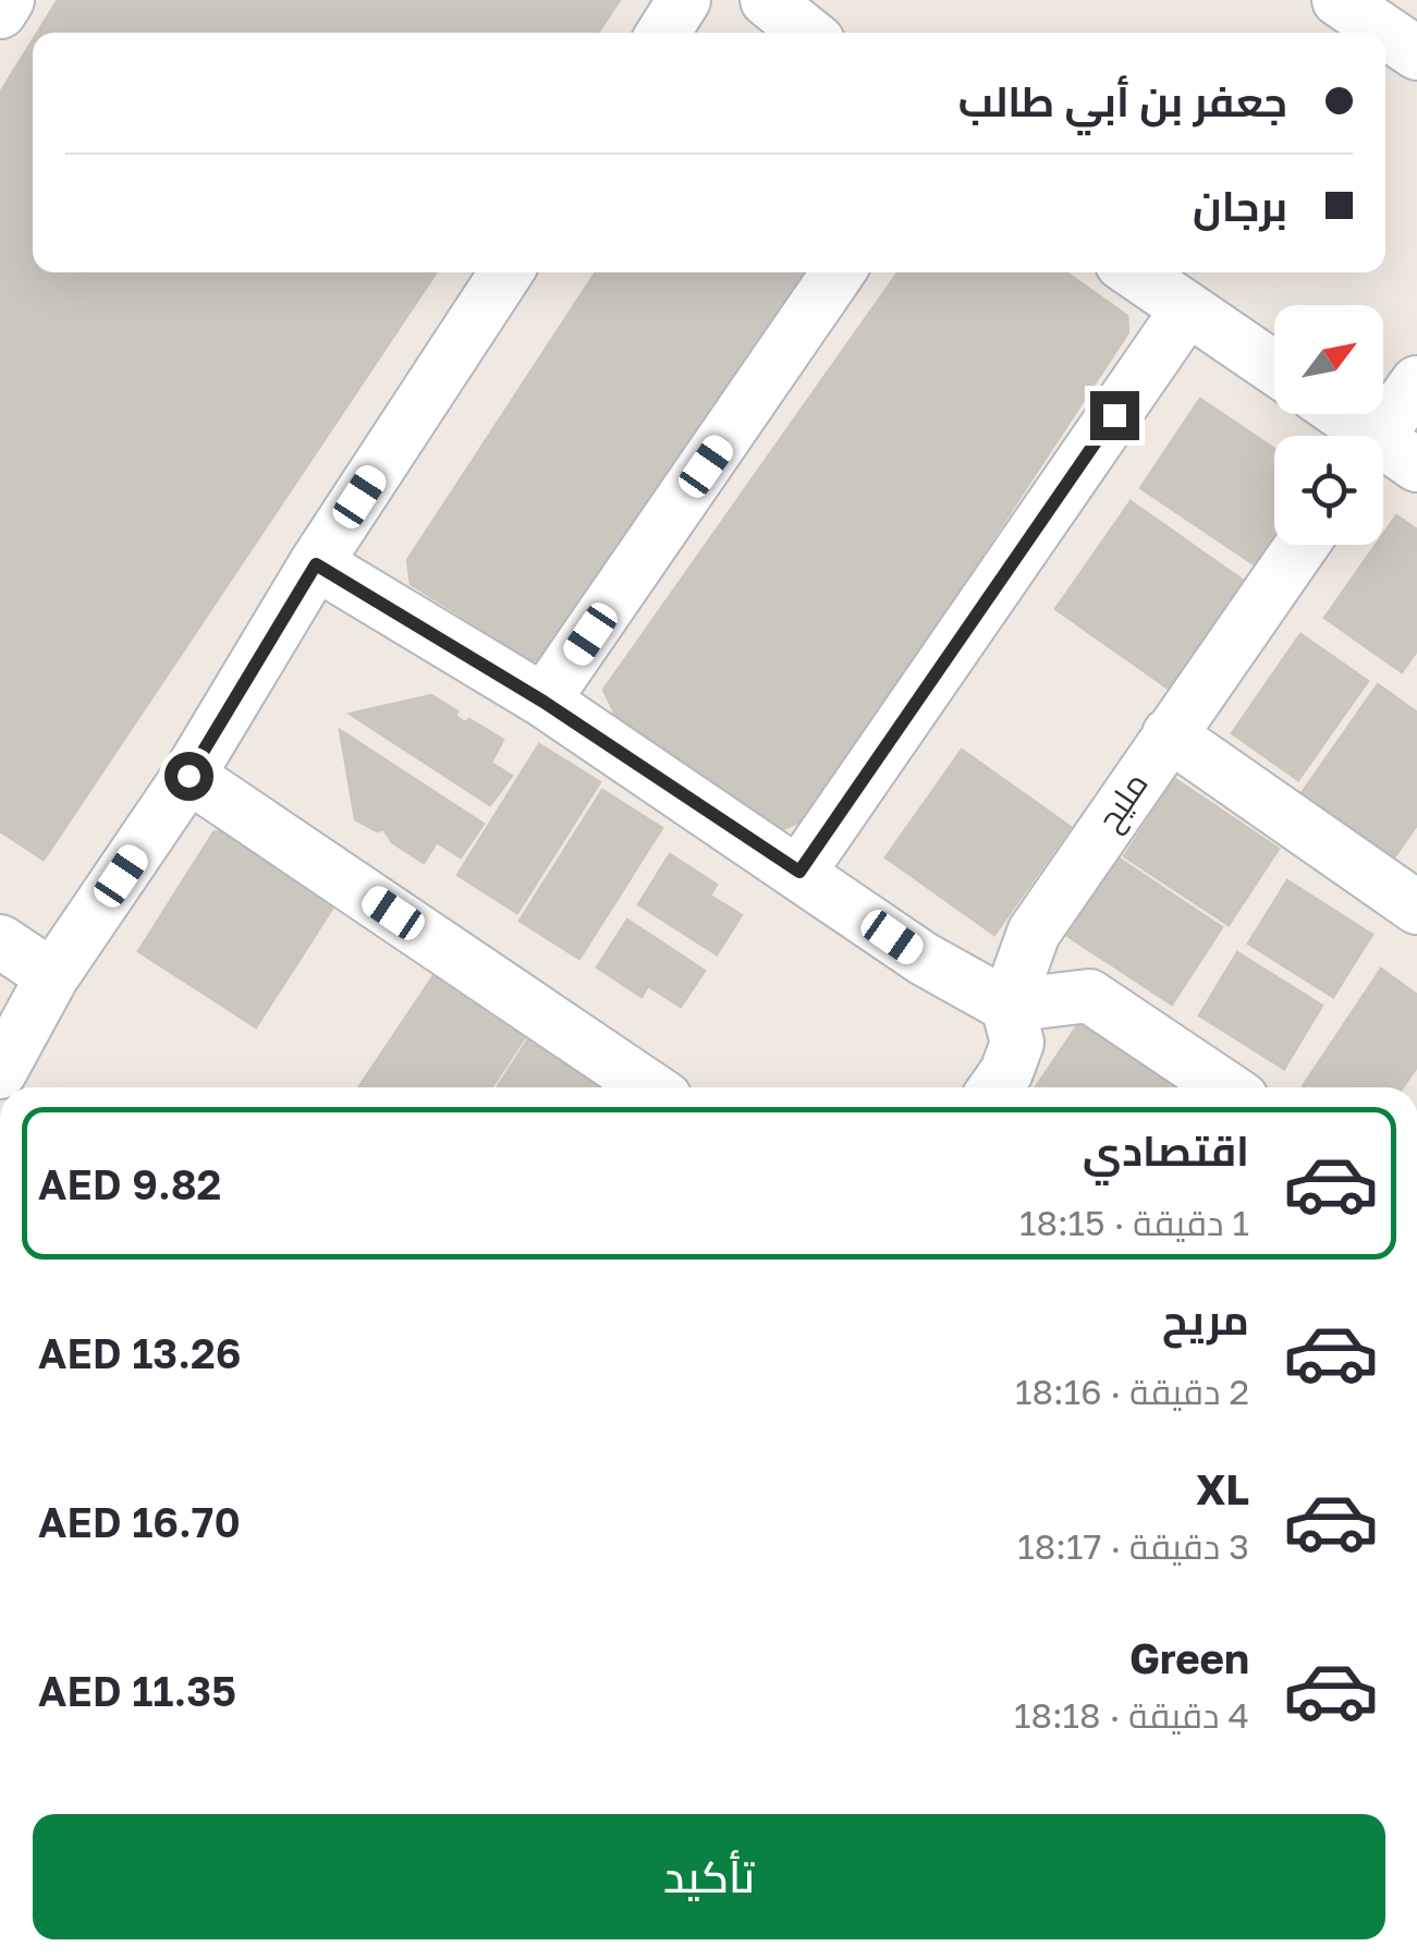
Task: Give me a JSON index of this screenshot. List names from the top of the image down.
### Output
{
  "streets": {
    "street": ["مليح"]
  },
  "north": "top right",
  "page": {
    "banner": ["جعفر بن أبي طالب", "برجان"],
    "list": [
      {
        "name": "اقتصادي",
        "note": "1 دقيقة · 18:15",
        "value": "AED 9.82"
      },
      {
        "name": "مريح",
        "note": "2 دقيقة · 18:16",
        "value": "AED 13.26"
      },
      {
        "name": "XL",
        "note": "3 دقيقة · 18:17",
        "value": "AED 16.70"
      },
      {
        "name": "Green",
        "note": "4 دقيقة · 18:18",
        "value": "AED 11.35"
      }
    ],
    "buttons": "تأكيد"
  }
}
